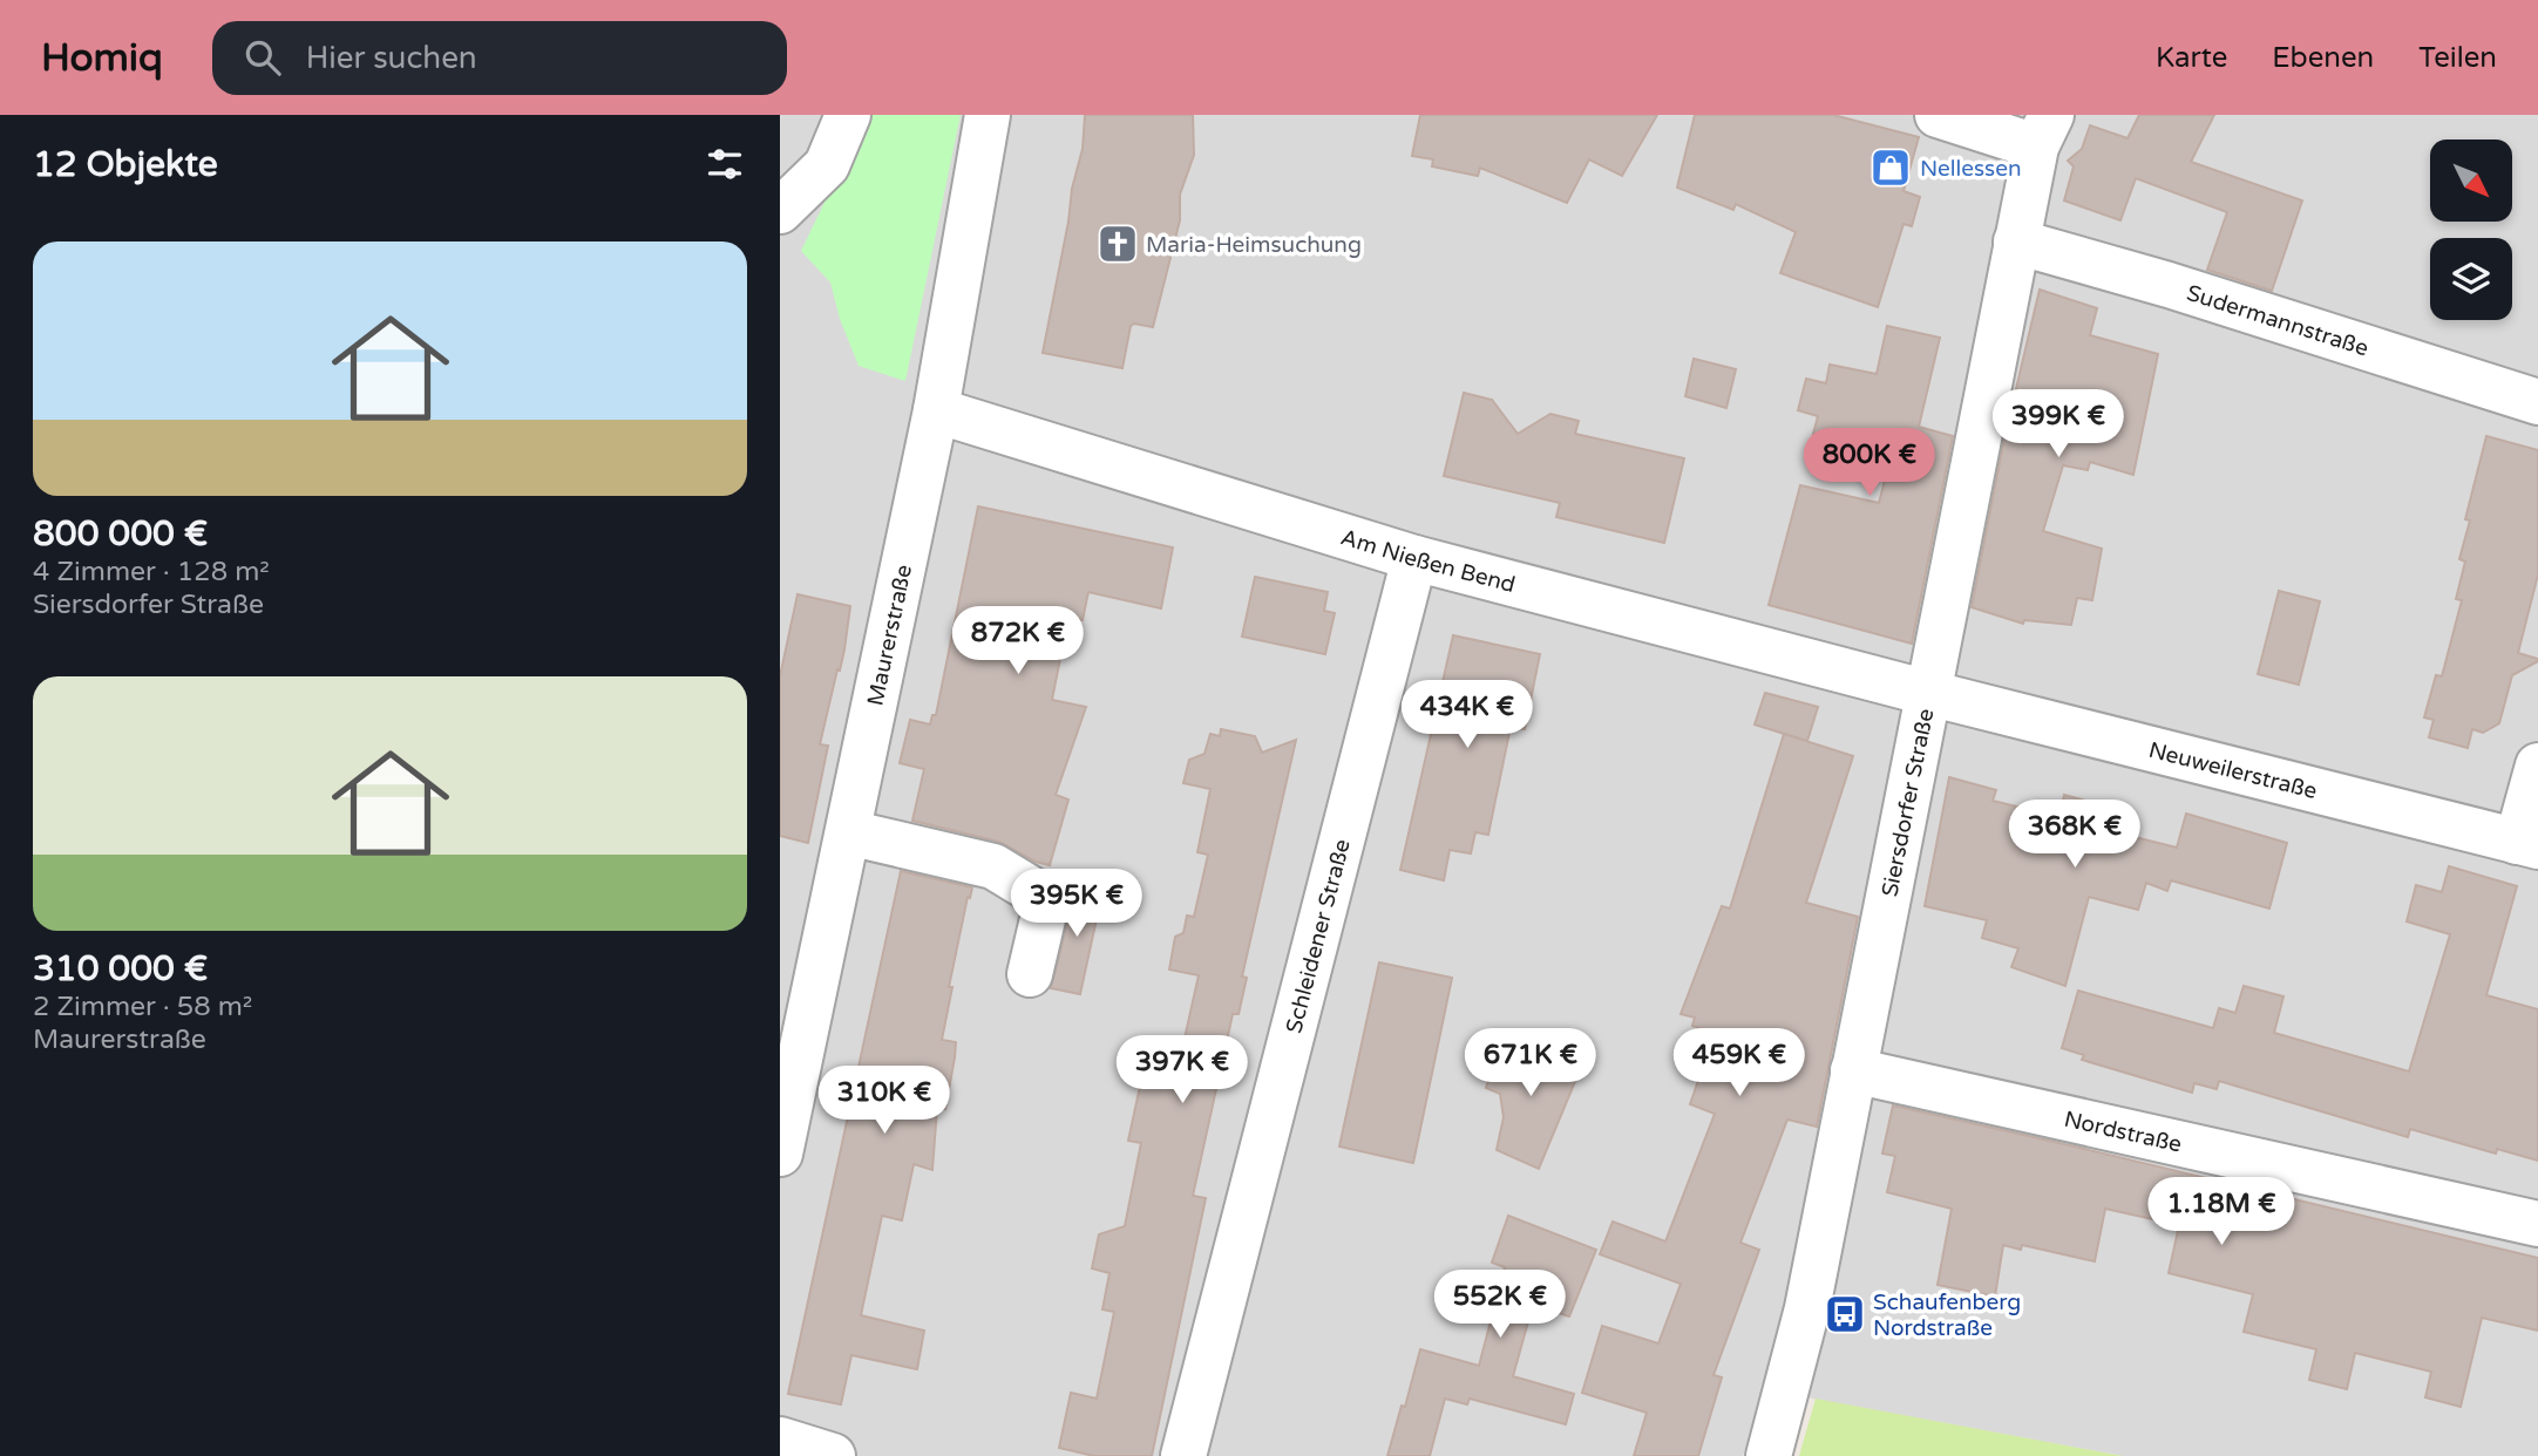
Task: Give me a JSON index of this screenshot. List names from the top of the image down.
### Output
{
  "streets": {
    "street": [
      "Sudermannstraße",
      "Am Nießen Bend",
      "Maurerstraße",
      "Neuweilerstraße",
      "Siersdorfer Straße",
      "Schleidener Straße",
      "Nordstraße"
    ]
  },
  "crossings": [
    ["Sudermannstraße", "Siersdorfer Straße"],
    ["Am Nießen Bend", "Maurerstraße"],
    ["Am Nießen Bend", "Neuweilerstraße"],
    ["Am Nießen Bend", "Siersdorfer Straße"],
    ["Am Nießen Bend", "Schleidener Straße"],
    ["Neuweilerstraße", "Siersdorfer Straße"],
    ["Siersdorfer Straße", "Nordstraße"]
  ],
  "places": {
    "shop": ["Nellessen"],
    "church": ["Maria-Heimsuchung"],
    "bus stop": ["Schaufenberg Nordstraße"]
  },
  "north": "bottom right",
  "page": {
    "header": "Homiq",
    "search": "Hier suchen",
    "nav": ["Karte", "Ebenen", "Teilen"],
    "heading": "12 Objekte",
    "list": [
      {
        "name": "800 000 €",
        "note": "4 Zimmer · 128 m² · Siersdorfer Straße"
      },
      {
        "name": "310 000 €",
        "note": "2 Zimmer · 58 m² · Maurerstraße"
      }
    ],
    "price": [
      "399K €",
      "800K €",
      "872K €",
      "434K €",
      "368K €",
      "395K €",
      "671K €",
      "459K €",
      "397K €",
      "310K €",
      "1.18M €",
      "552K €"
    ]
  }
}
